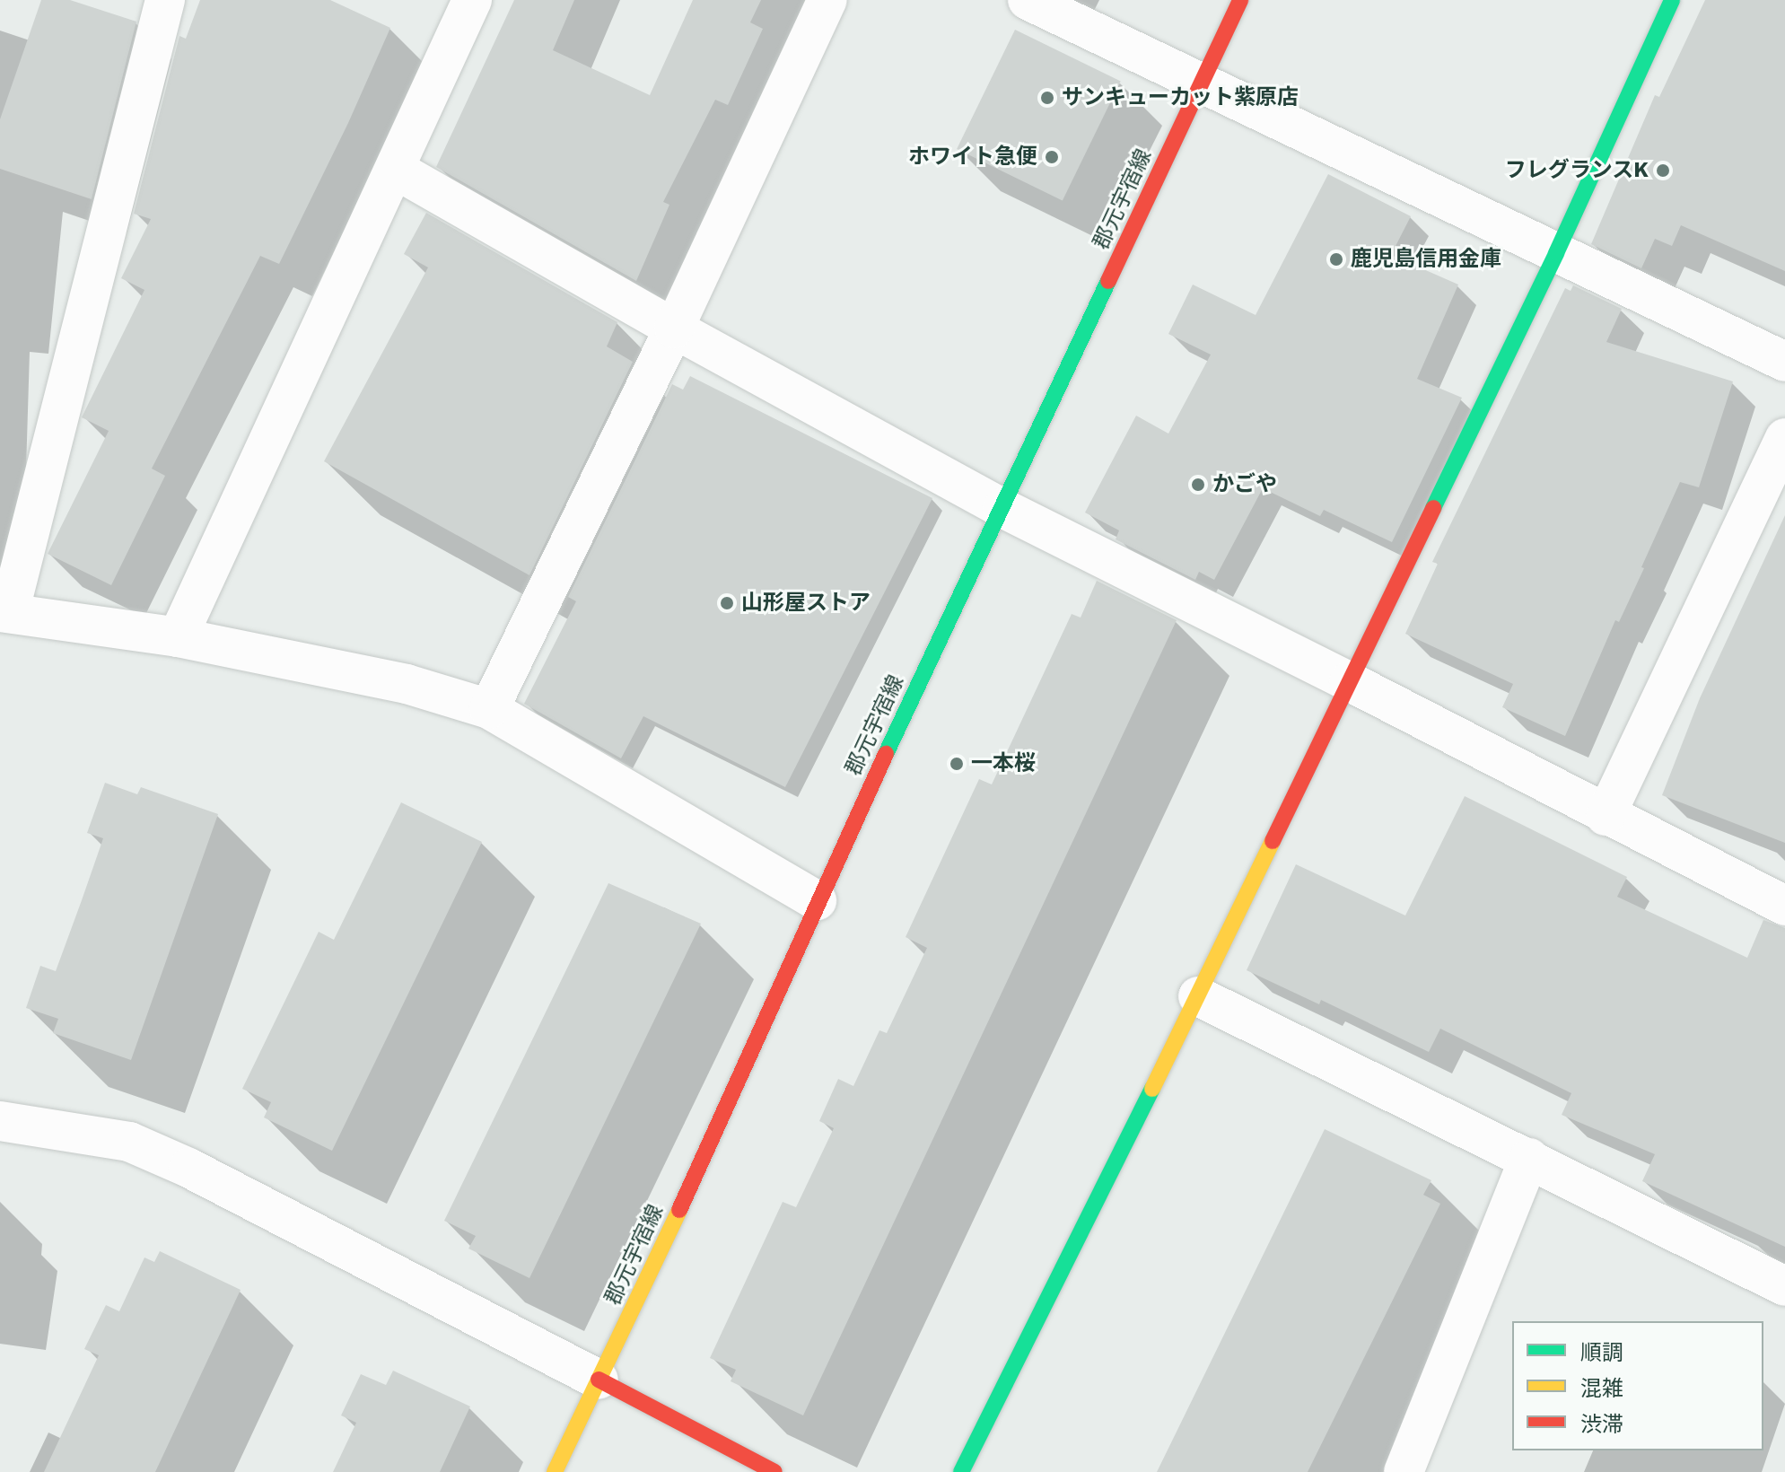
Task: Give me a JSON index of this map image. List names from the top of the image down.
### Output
{
  "streets": {
    "street": ["郡元宇宿線"]
  },
  "places": [
    "サンキューカット紫原店",
    "ホワイト急便",
    "フレグランスK",
    "鹿児島信用金庫",
    "かごや",
    "山形屋ストア",
    "一本桜"
  ],
  "legend": ["順調", "混雑", "渋滞"]
}
